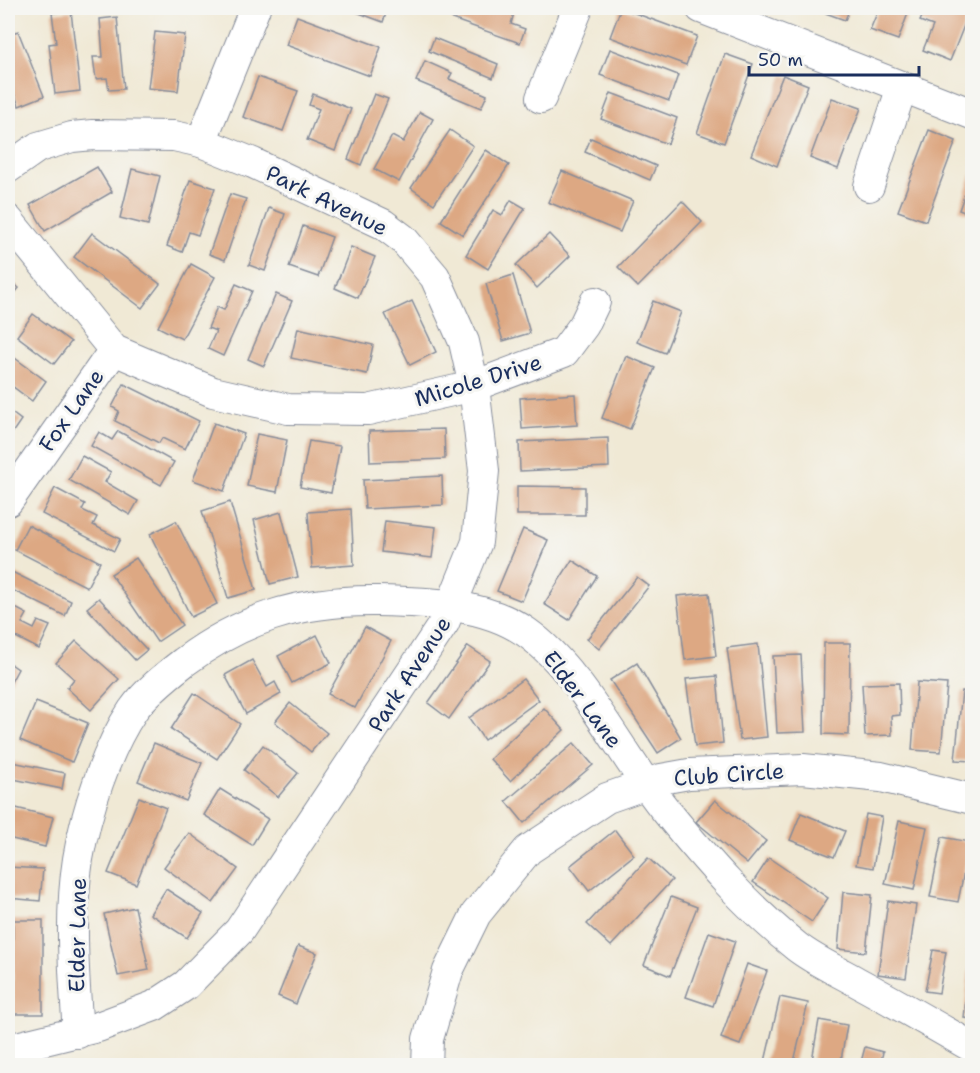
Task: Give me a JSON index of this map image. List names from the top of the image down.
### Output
{
  "streets": {
    "street": [
      "Park Avenue",
      "Micole Drive",
      "Fox Lane",
      "Elder Lane",
      "Club Circle"
    ]
  },
  "crossings": [
    ["Park Avenue", "Micole Drive"],
    ["Park Avenue", "Elder Lane"],
    ["Micole Drive", "Fox Lane"],
    ["Elder Lane", "Club Circle"]
  ],
  "scale_bar": "50 m"
}
